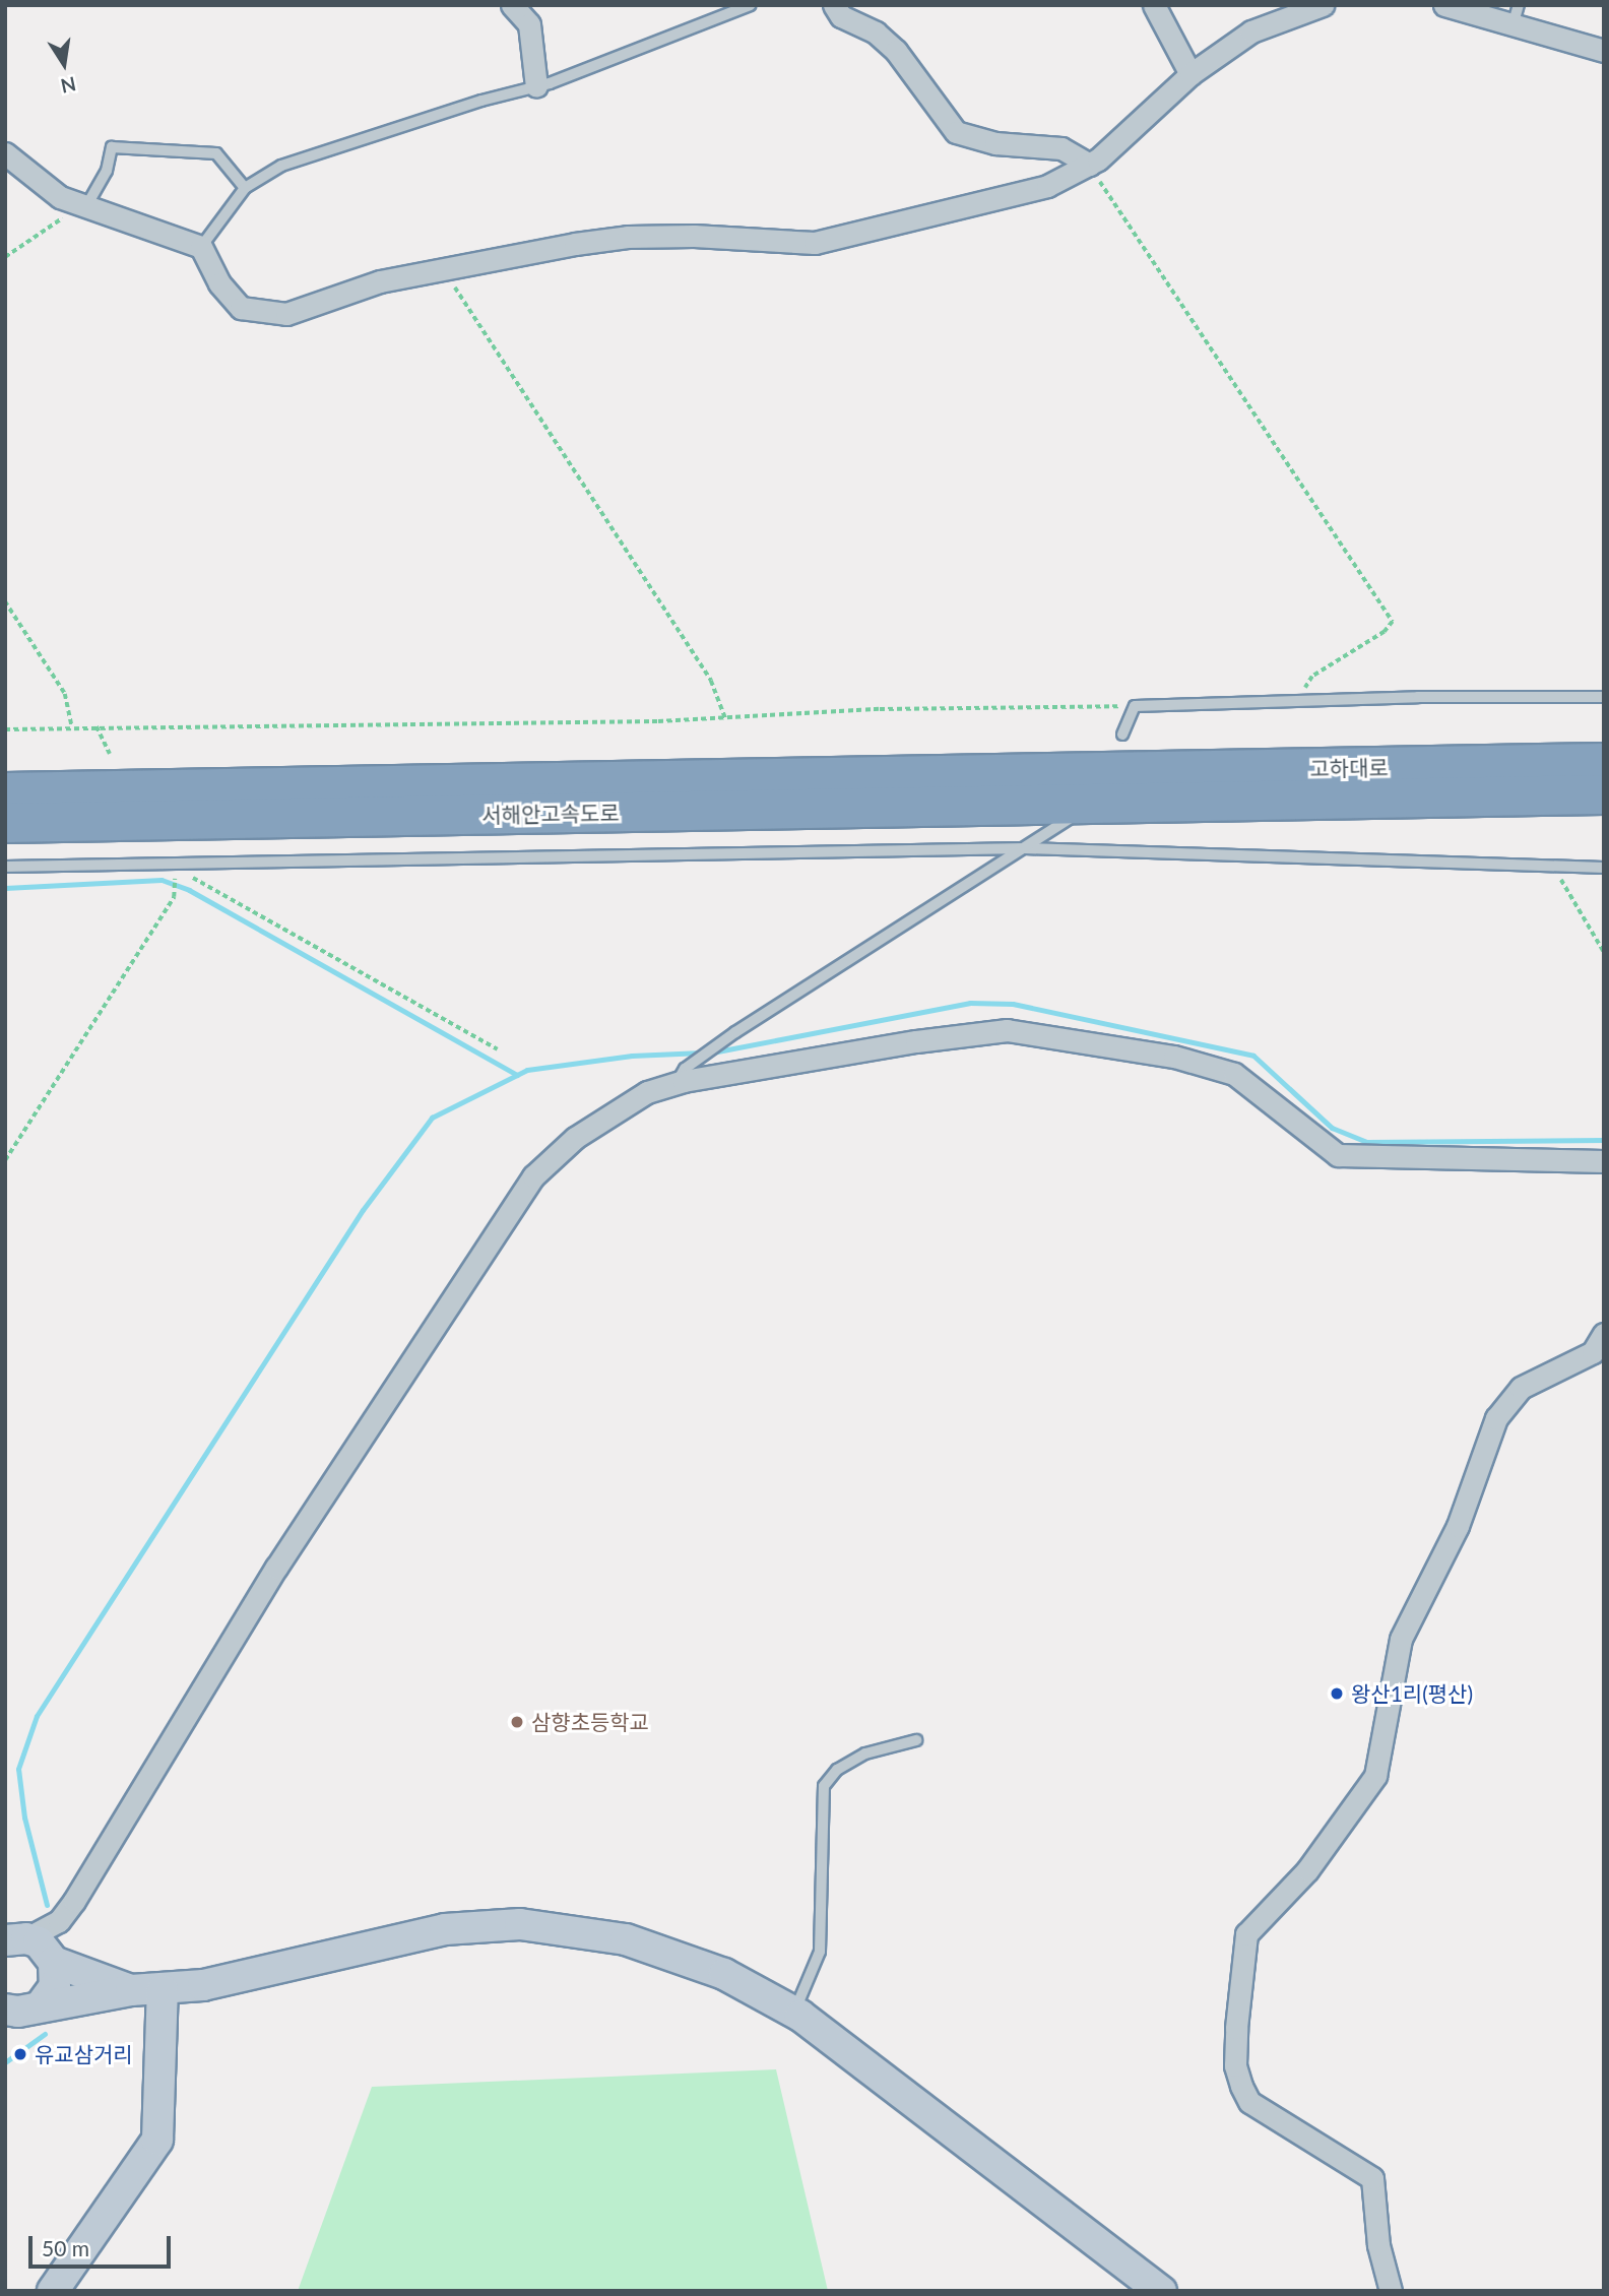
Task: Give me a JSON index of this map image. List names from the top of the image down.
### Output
{
  "streets": {
    "highway": ["고하대로", "서해안고속도로"]
  },
  "crossings": [
    ["고하대로", "서해안고속도로"]
  ],
  "places": ["왕산1리(평산)", "삼향초등학교", "유교삼거리"],
  "scale_bar": "50 m",
  "north": "bottom"
}
